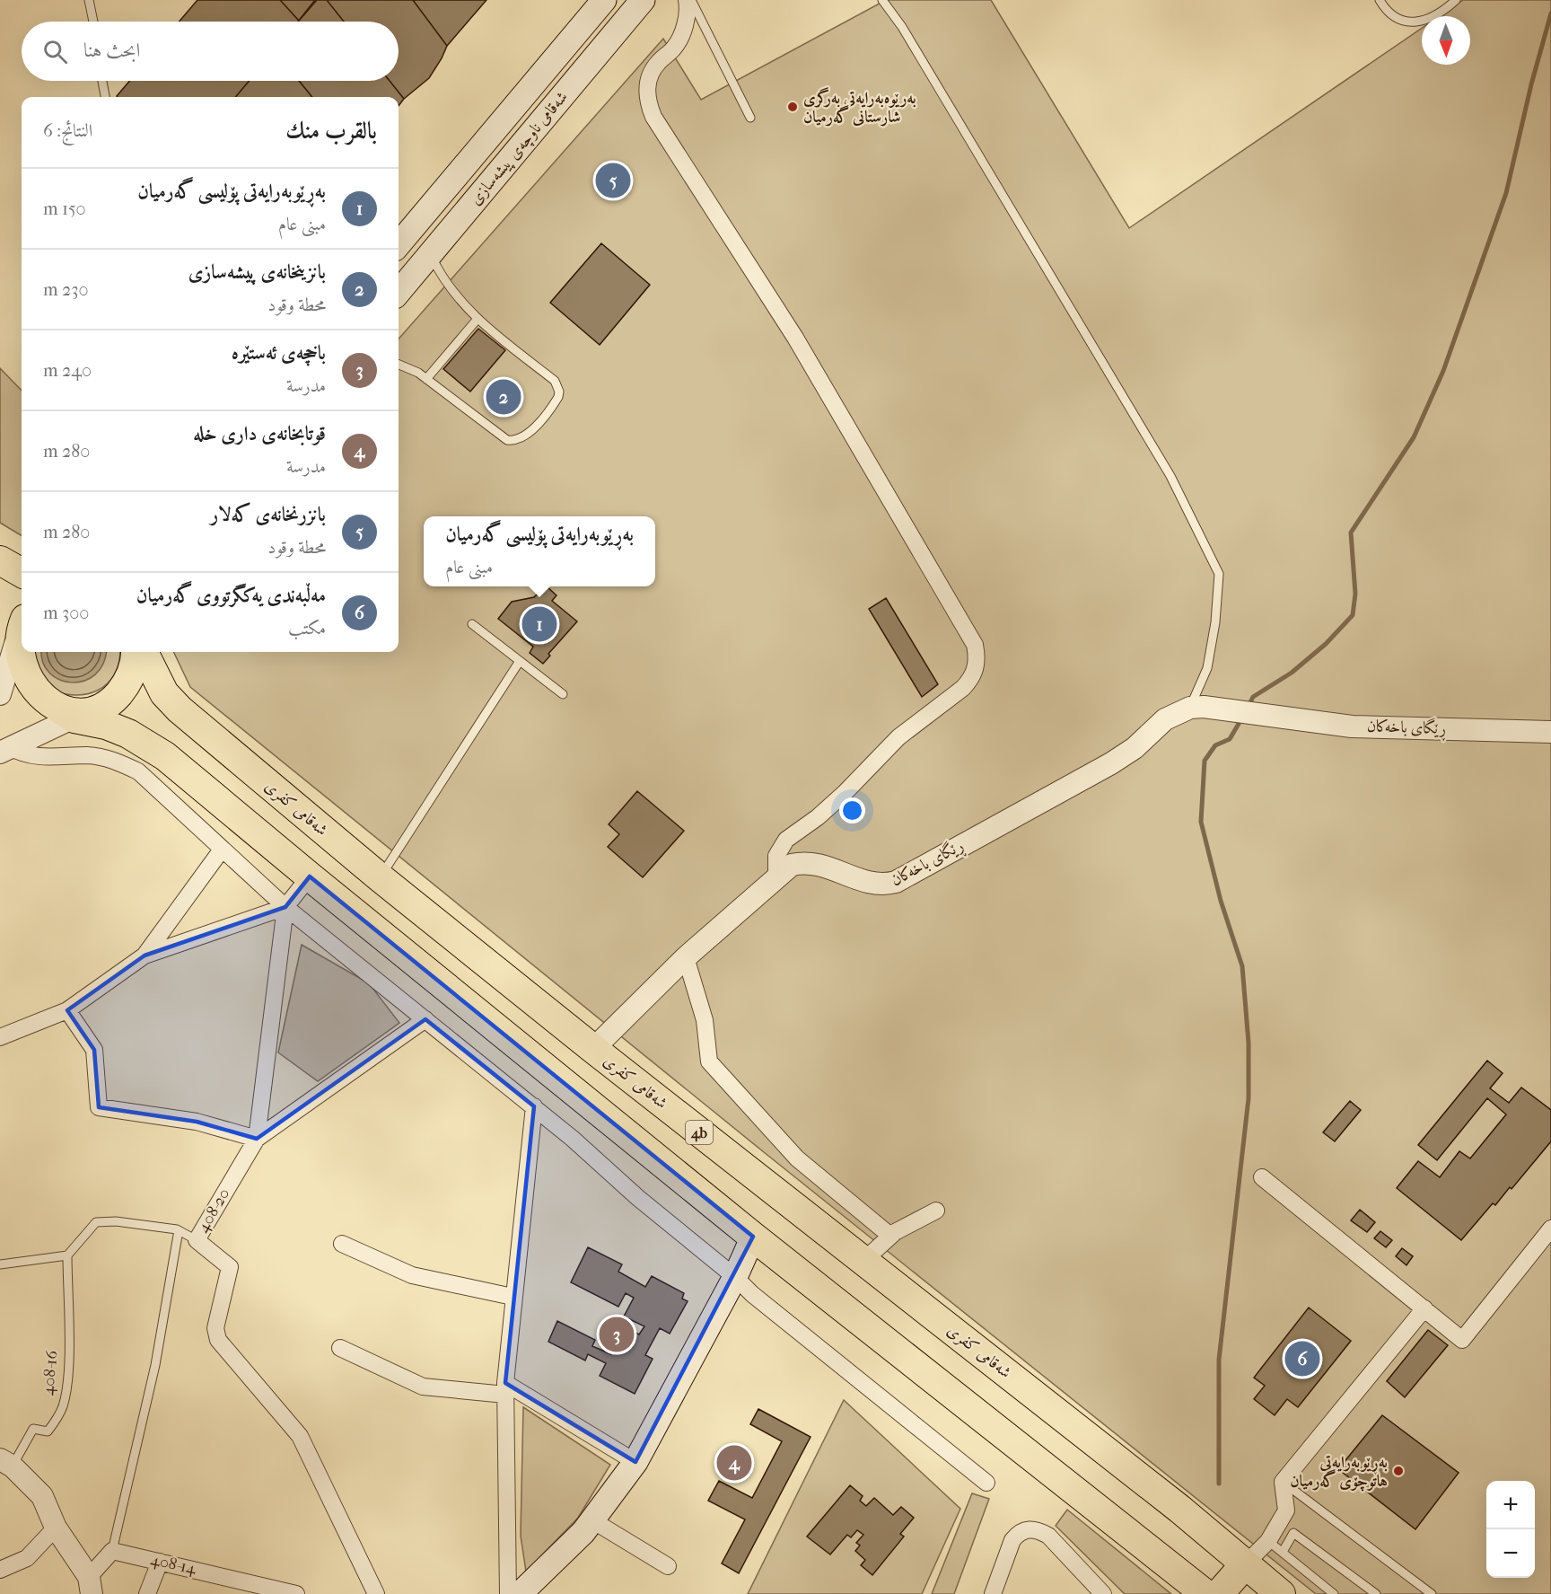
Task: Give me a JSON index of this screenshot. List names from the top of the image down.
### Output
{
  "streets": {
    "highway": ["شەقامی کفری", "4b"],
    "main road": ["شەقامی ناوچەی پیشەسازی"],
    "street": ["ڕێگای باخەکان", "408-20", "408-14"],
    "lane": ["408-16"]
  },
  "crossings": [
    ["ڕێگای باخەکان", "شەقامی کفری"]
  ],
  "places": ["بەرێوەبەرایەتی بەرگری شارستانی گەرمیان", "بەڕێوبەرایەتی هاتوچۆی گەرمیان"],
  "north": "bottom",
  "page": {
    "search": "ابحث هنا",
    "heading": ["بالقرب منك", "النتائج: 6"],
    "pins": [
      "5",
      "2",
      "1",
      "3",
      "6",
      "4"
    ],
    "list": [
      {
        "mark": "1",
        "name": "بەڕێوبەرایەتی پۆلیسی گەرمیان",
        "note": "مبنى عام",
        "value": "150 m"
      },
      {
        "mark": "2",
        "name": "بانزینخانەی پیشەسازی",
        "note": "محطة وقود",
        "value": "230 m"
      },
      {
        "mark": "3",
        "name": "باخچەی ئەستێرە",
        "note": "مدرسة",
        "value": "240 m"
      },
      {
        "mark": "4",
        "name": "قوتابخانەی داری خلە",
        "note": "مدرسة",
        "value": "280 m"
      },
      {
        "mark": "5",
        "name": "بانزرنخانەی کەلار",
        "note": "محطة وقود",
        "value": "280 m"
      },
      {
        "mark": "6",
        "name": "مەڵبەندی یەکگرتووی گەرمیان",
        "note": "مكتب",
        "value": "300 m"
      }
    ],
    "popup": ["بەڕێوبەرایەتی پۆلیسی گەرمیان", "مبنى عام"],
    "map_buttons": ["+", "−"]
  }
}
